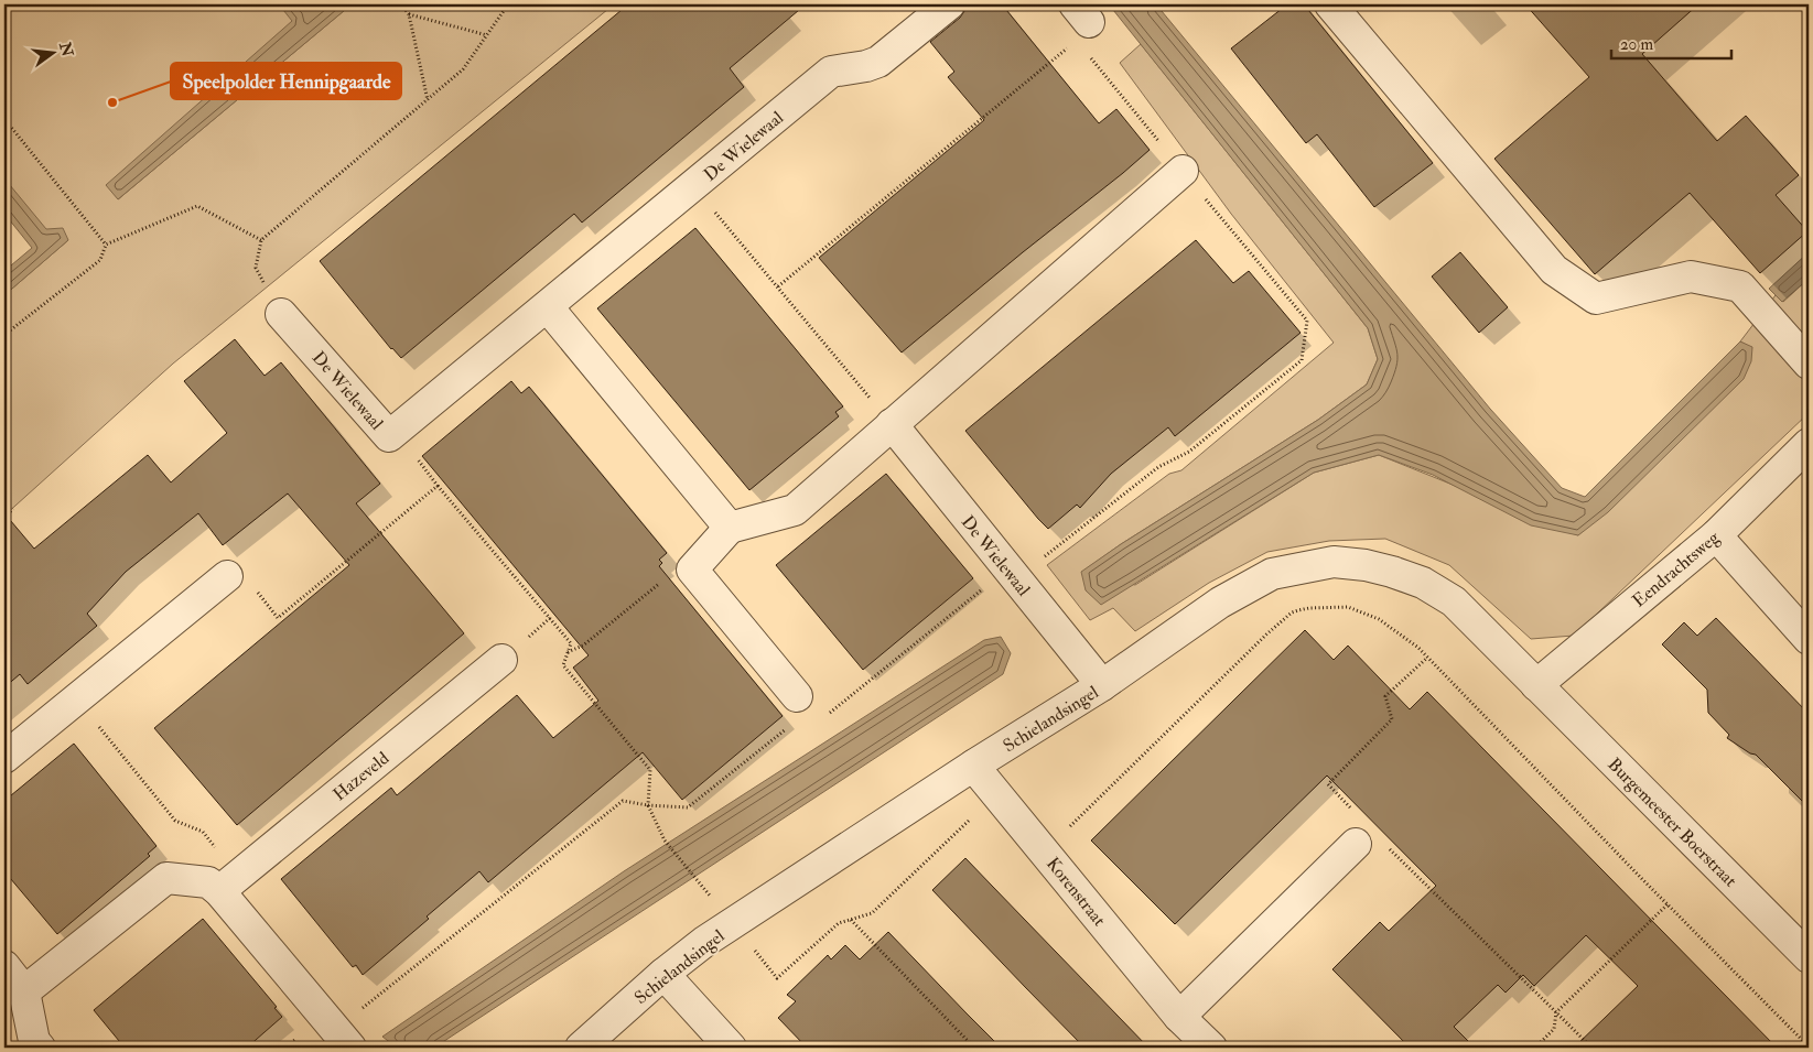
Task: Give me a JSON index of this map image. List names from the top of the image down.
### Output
{
  "streets": {
    "street": [
      "De Wielewaal",
      "Eendrachtsweg",
      "Schielandsingel",
      "Hazeveld",
      "Burgemeester Boerstraat",
      "Korenstraat"
    ]
  },
  "crossings": [
    ["De Wielewaal", "Schielandsingel"],
    ["Eendrachtsweg", "Schielandsingel"],
    ["Eendrachtsweg", "Burgemeester Boerstraat"],
    ["Schielandsingel", "Burgemeester Boerstraat"],
    ["Schielandsingel", "Korenstraat"]
  ],
  "places": ["Speelpolder Hennipgaarde"],
  "scale_bar": "20 m",
  "north": "right"
}
